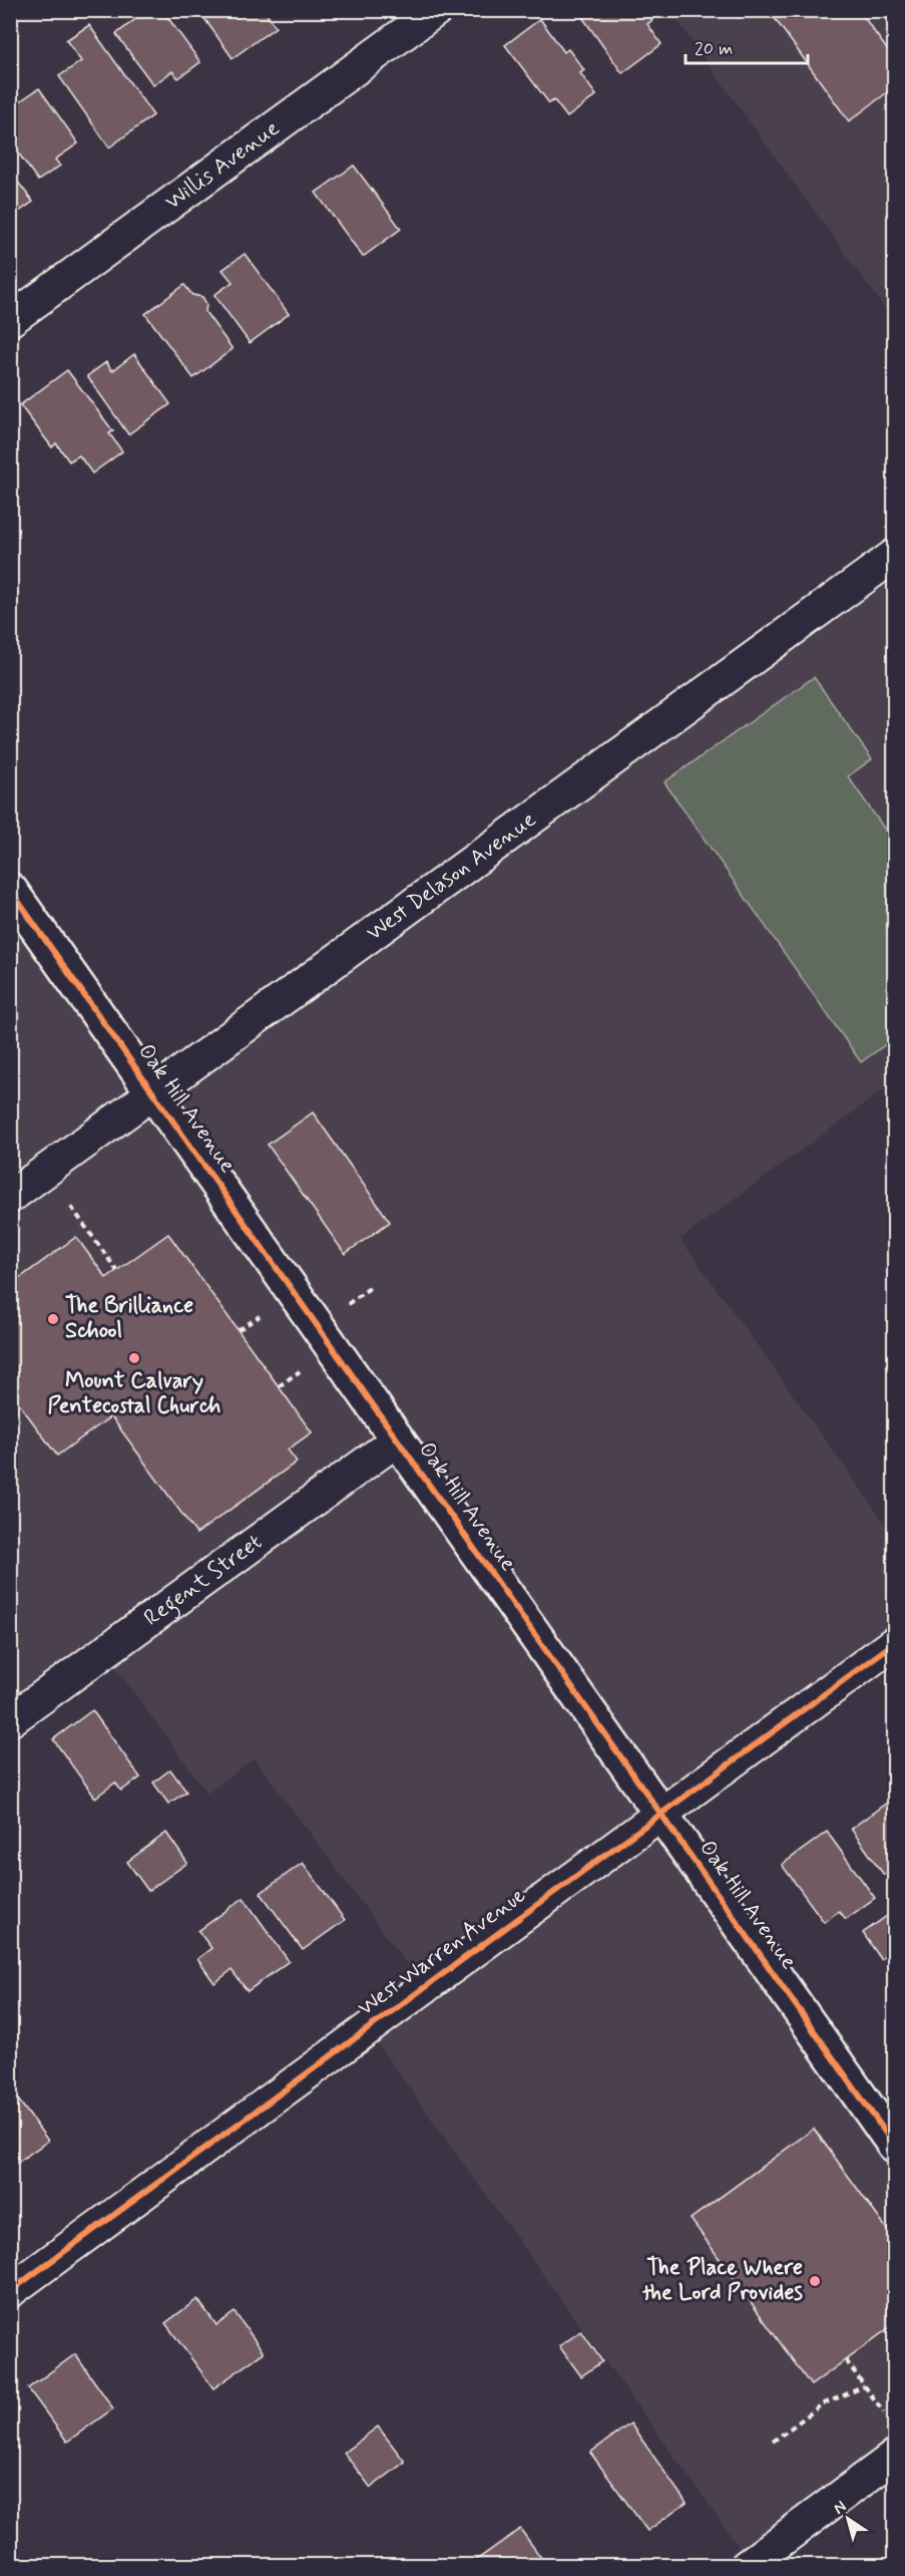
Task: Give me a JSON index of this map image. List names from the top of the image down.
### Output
{
  "streets": {
    "street": [
      "Willis Avenue",
      "West Delason Avenue",
      "Oak Hill Avenue",
      "Regent Street",
      "West Warren Avenue"
    ]
  },
  "crossings": [
    ["West Delason Avenue", "Oak Hill Avenue"],
    ["Oak Hill Avenue", "Regent Street"],
    ["Oak Hill Avenue", "West Warren Avenue"]
  ],
  "places": ["The Brilliance School", "Mount Calvary Pentecostal Church", "The Place Where the Lord Provides"],
  "scale_bar": "20 m",
  "north": "top left"
}
